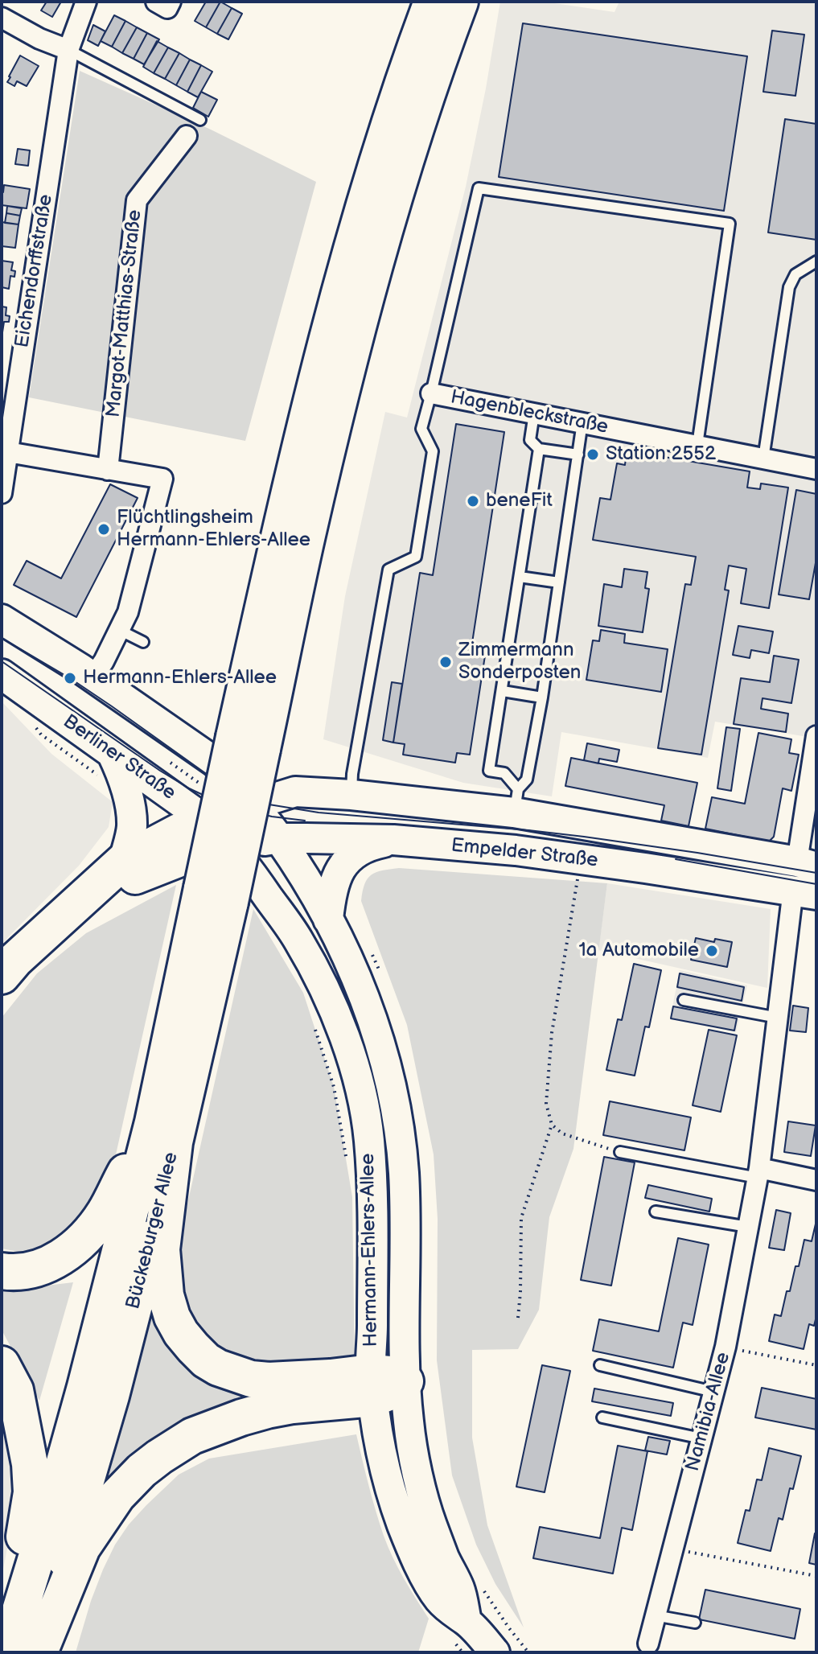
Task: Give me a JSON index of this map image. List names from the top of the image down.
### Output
{
  "streets": {
    "highway": ["Bückeburger Allee"],
    "street": [
      "Eichendorffstraße",
      "Margot-Matthias-Straße",
      "Hagenbleckstraße",
      "Berliner Straße",
      "Empelder Straße",
      "Hermann-Ehlers-Allee",
      "Namibia-Allee"
    ]
  },
  "crossings": [
    ["Berliner Straße", "Empelder Straße"],
    ["Berliner Straße", "Hermann-Ehlers-Allee"],
    ["Empelder Straße", "Hermann-Ehlers-Allee"],
    ["Empelder Straße", "Namibia-Allee"]
  ],
  "places": [
    "Station 2552",
    "beneFit",
    "Flüchtlingsheim Hermann-Ehlers-Allee",
    "Zimmermann Sonderposten",
    "Hermann-Ehlers-Allee",
    "1a Automobile"
  ]
}
